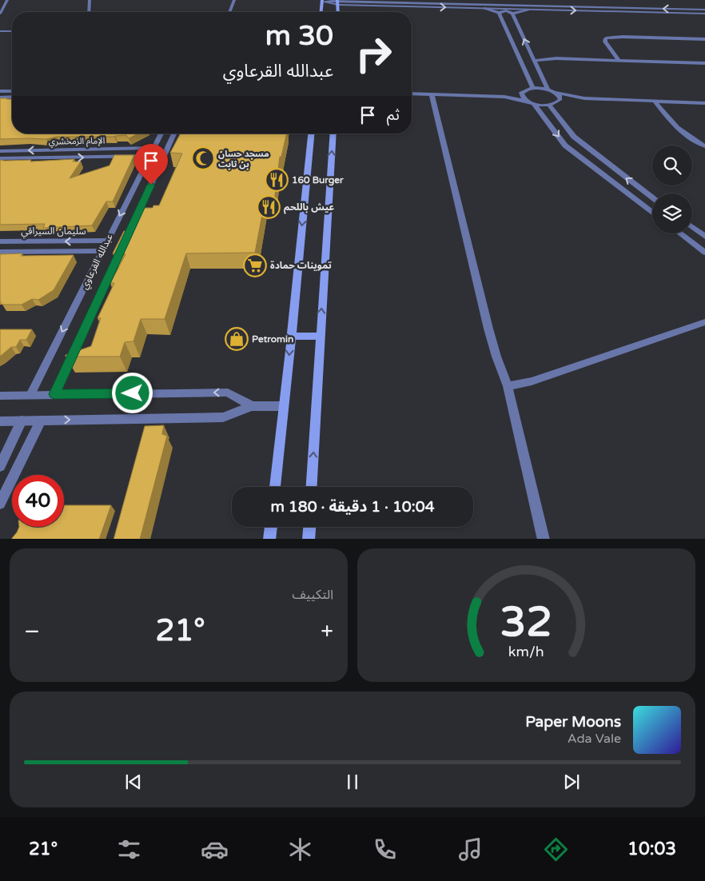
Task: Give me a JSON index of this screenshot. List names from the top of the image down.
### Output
{
  "streets": {
    "street": ["الإمام الزمخشري", "سليمان السيراقي", "عبدالله القرعاوي"]
  },
  "crossings": [
    ["الإمام الزمخشري", "عبدالله القرعاوي"],
    ["سليمان السيراقي", "عبدالله القرعاوي"]
  ],
  "places": {
    "mosque": ["مسجد حسان بن ثابت"],
    "restaurant": ["160 Burger", "عيش باللحم"],
    "supermarket": ["تموينات حمادة"],
    "shop": ["Petromin"]
  },
  "page": {
    "turn": ["30 m", "عبدالله القرعاوي"],
    "then": "ثم",
    "limit": "40",
    "trip": "10:04 · 1 دقيقة · 180 m",
    "tile": "التكييف",
    "heat": ["−", "21°", "+"],
    "song": ["Paper Moons", "Ada Vale"],
    "tabs": ["10:03", "21°"],
    "gauge": ["32", "km/h"]
  }
}
